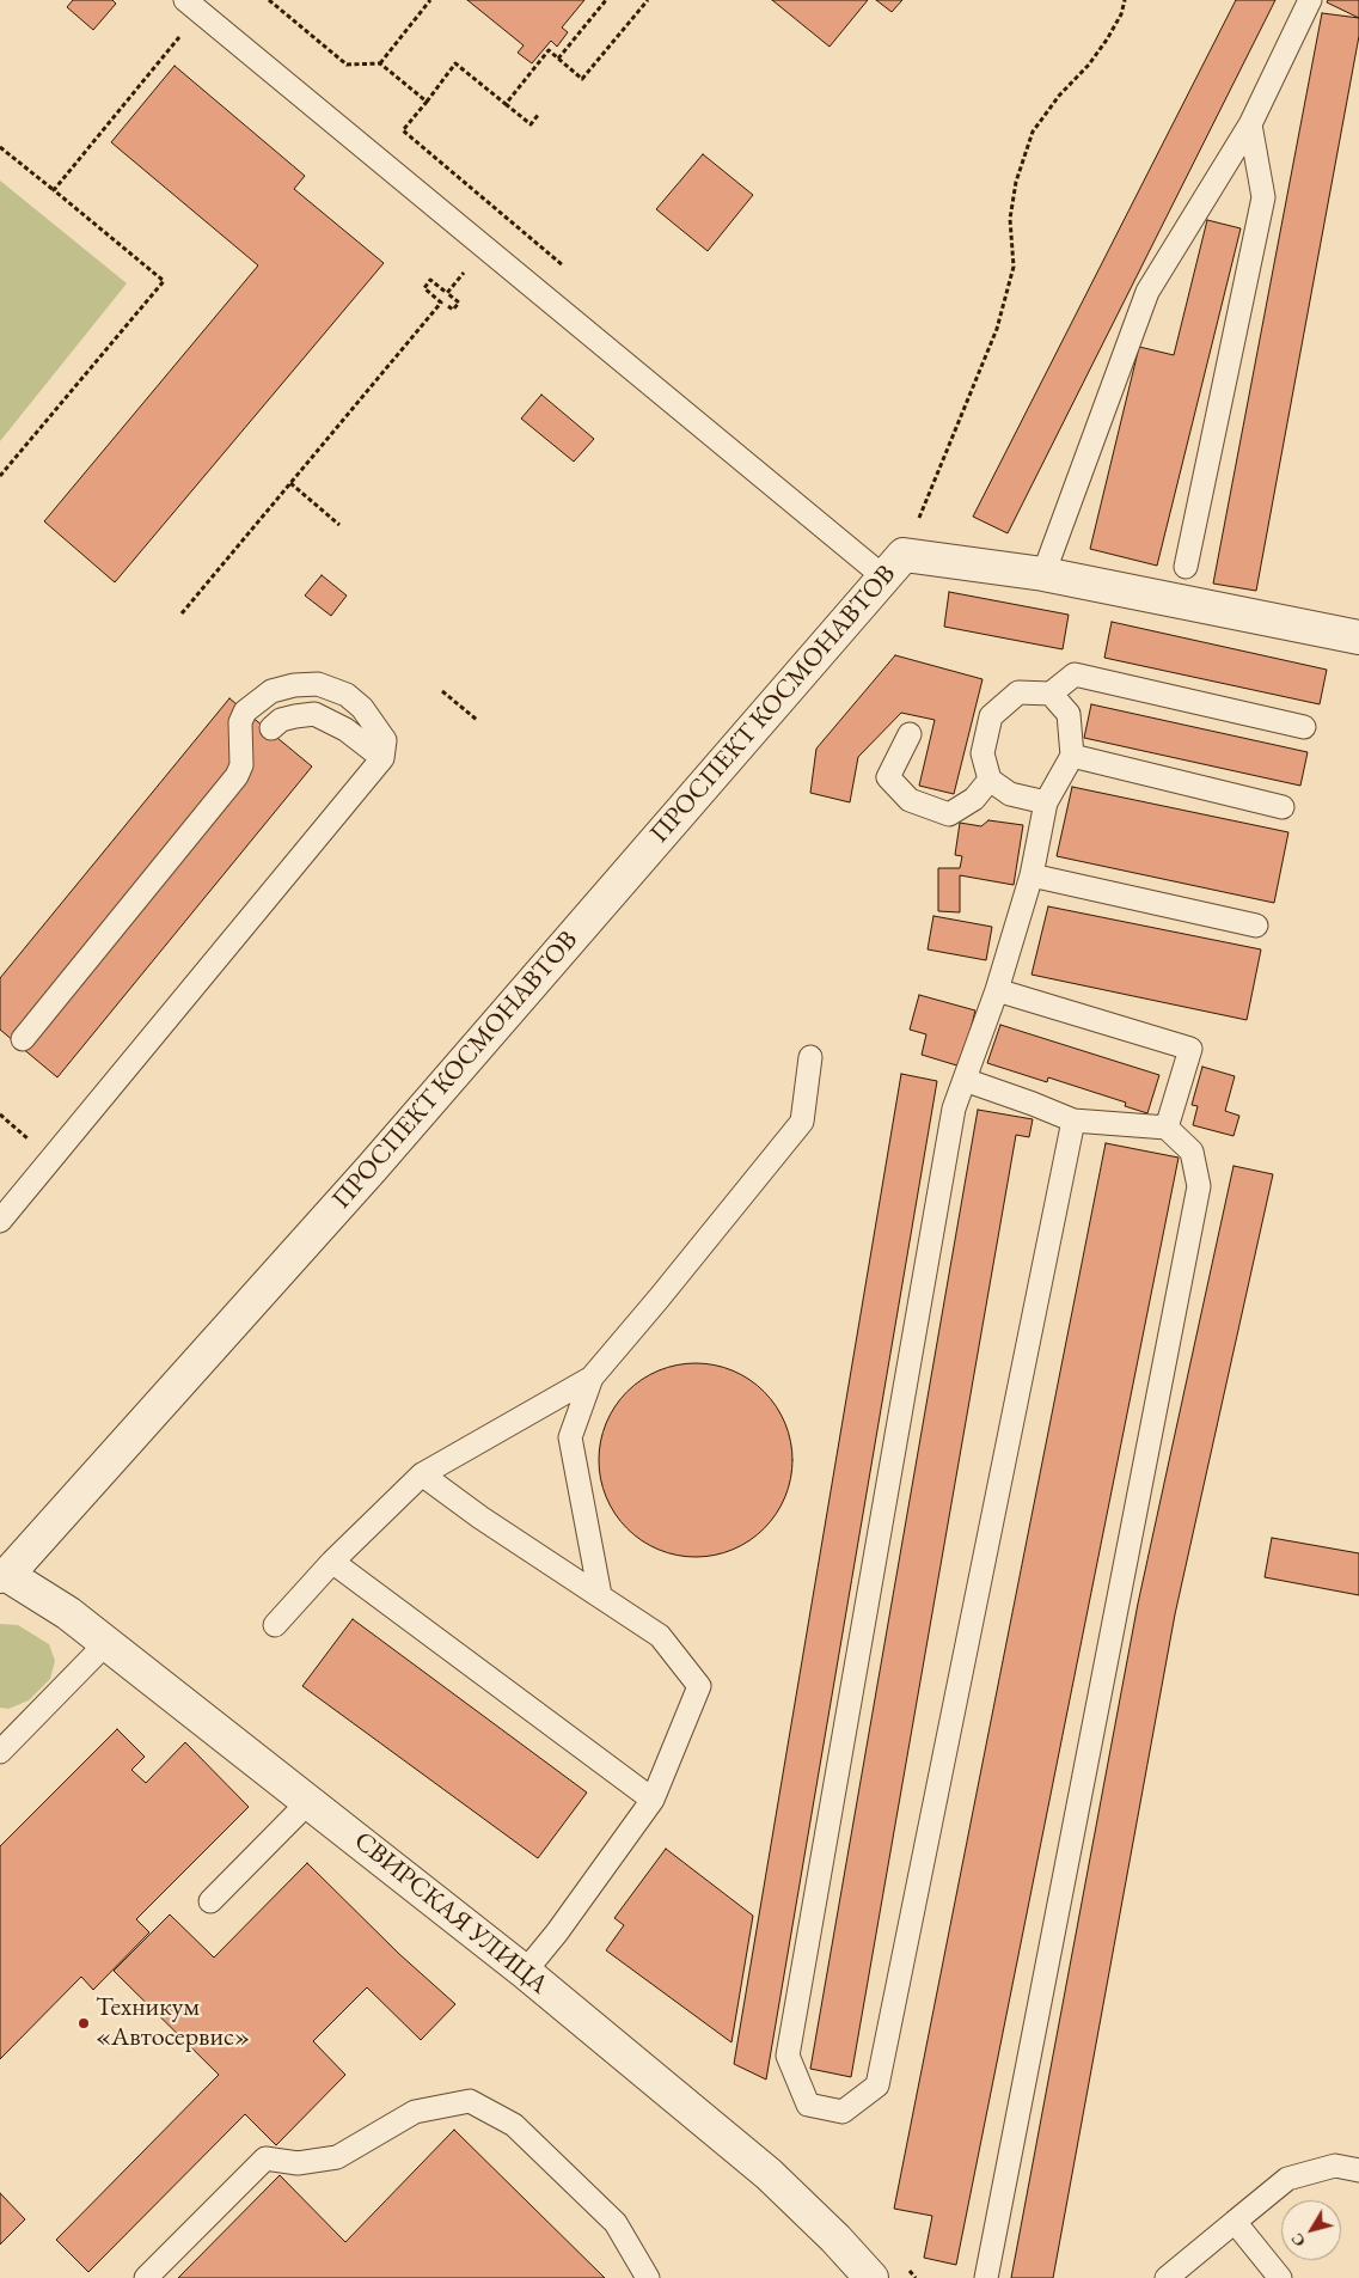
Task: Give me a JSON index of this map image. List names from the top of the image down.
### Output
{
  "streets": {
    "street": ["ПРОСПЕКТ КОСМОНАВТОВ", "СВИРСКАЯ УЛИЦА"]
  },
  "crossings": [
    ["ПРОСПЕКТ КОСМОНАВТОВ", "СВИРСКАЯ УЛИЦА"]
  ],
  "places": ["Техникум «Автосервис»"],
  "north": "bottom left"
}
